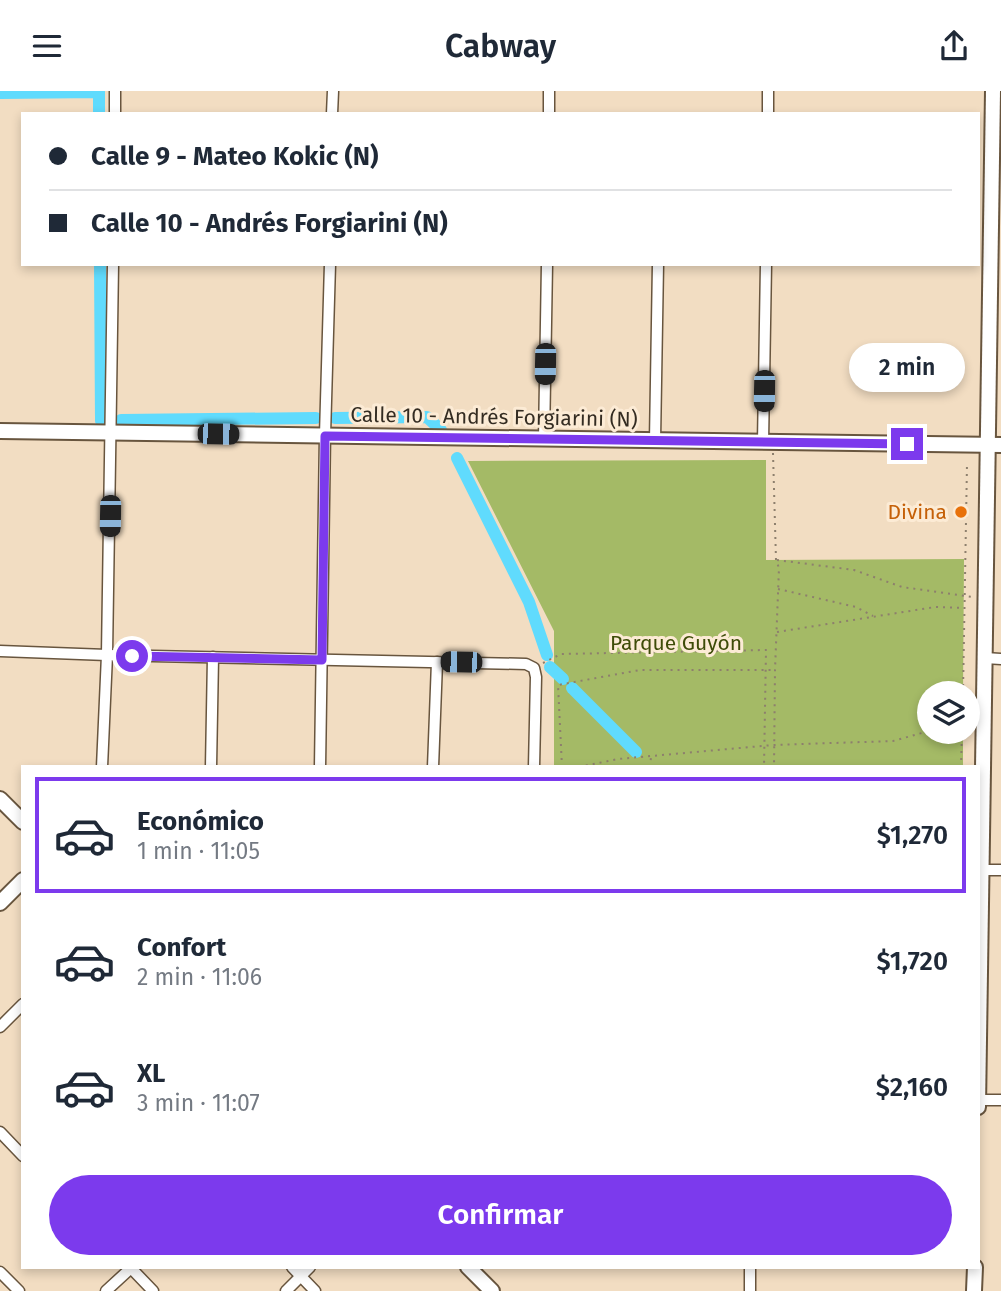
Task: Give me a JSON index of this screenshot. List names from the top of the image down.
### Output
{
  "streets": {
    "street": ["Calle 10 - Andrés Forgiarini (N)"]
  },
  "parks": ["Parque Guyón"],
  "places": ["Divina"],
  "page": {
    "header": "Cabway",
    "banner": ["Calle 9 - Mateo Kokic (N)", "Calle 10 - Andrés Forgiarini (N)"],
    "bubble": "2 min",
    "list": [
      {
        "name": "Económico",
        "note": "1 min · 11:05",
        "value": "$1,270"
      },
      {
        "name": "Confort",
        "note": "2 min · 11:06",
        "value": "$1,720"
      },
      {
        "name": "XL",
        "note": "3 min · 11:07",
        "value": "$2,160"
      }
    ],
    "buttons": "Confirmar"
  }
}
